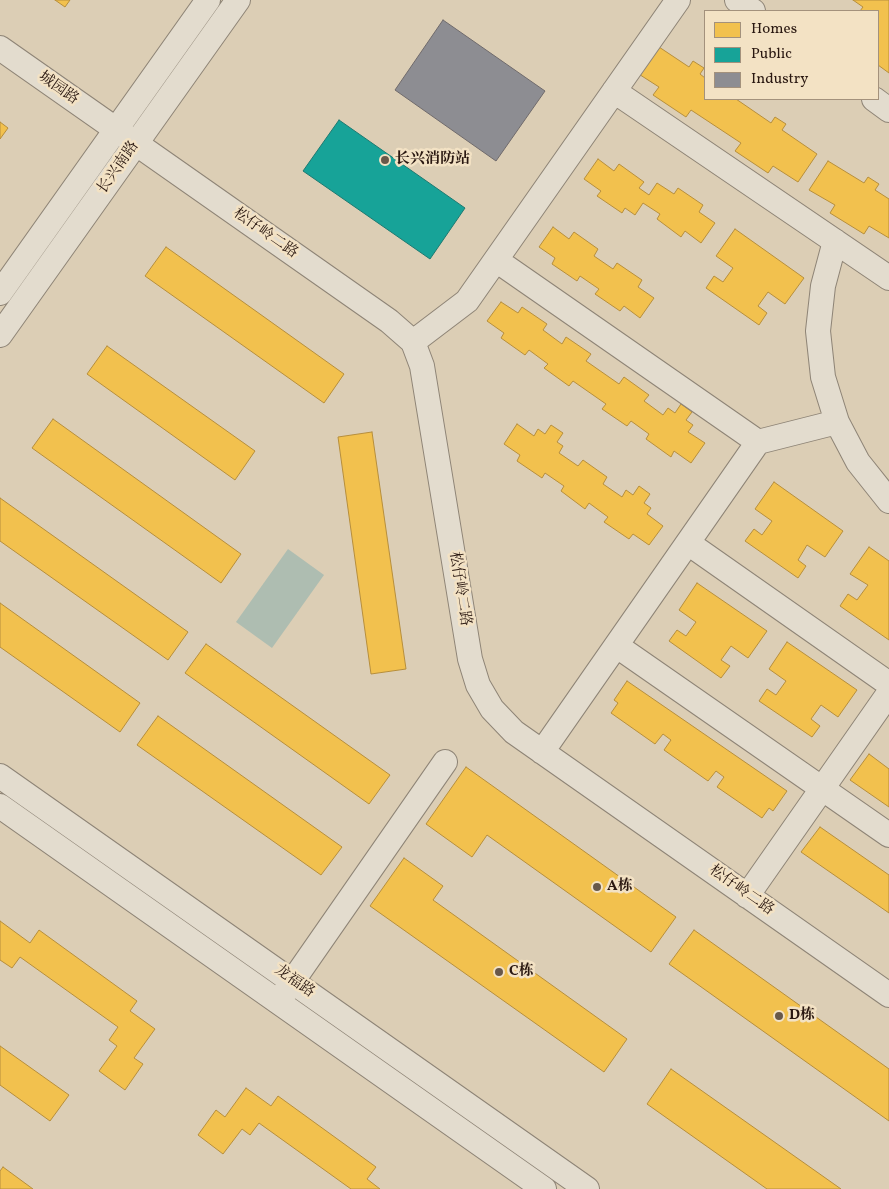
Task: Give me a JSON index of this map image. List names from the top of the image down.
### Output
{
  "streets": {
    "street": [
      "城园路",
      "长兴南路",
      "松仔岭二路",
      "龙福路"
    ]
  },
  "crossings": [
    ["城园路", "长兴南路"],
    ["城园路", "松仔岭二路"],
    ["长兴南路", "松仔岭二路"]
  ],
  "places": [
    "长兴消防站",
    "A栋",
    "C栋",
    "D栋"
  ],
  "legend": ["Homes", "Public", "Industry"]
}
